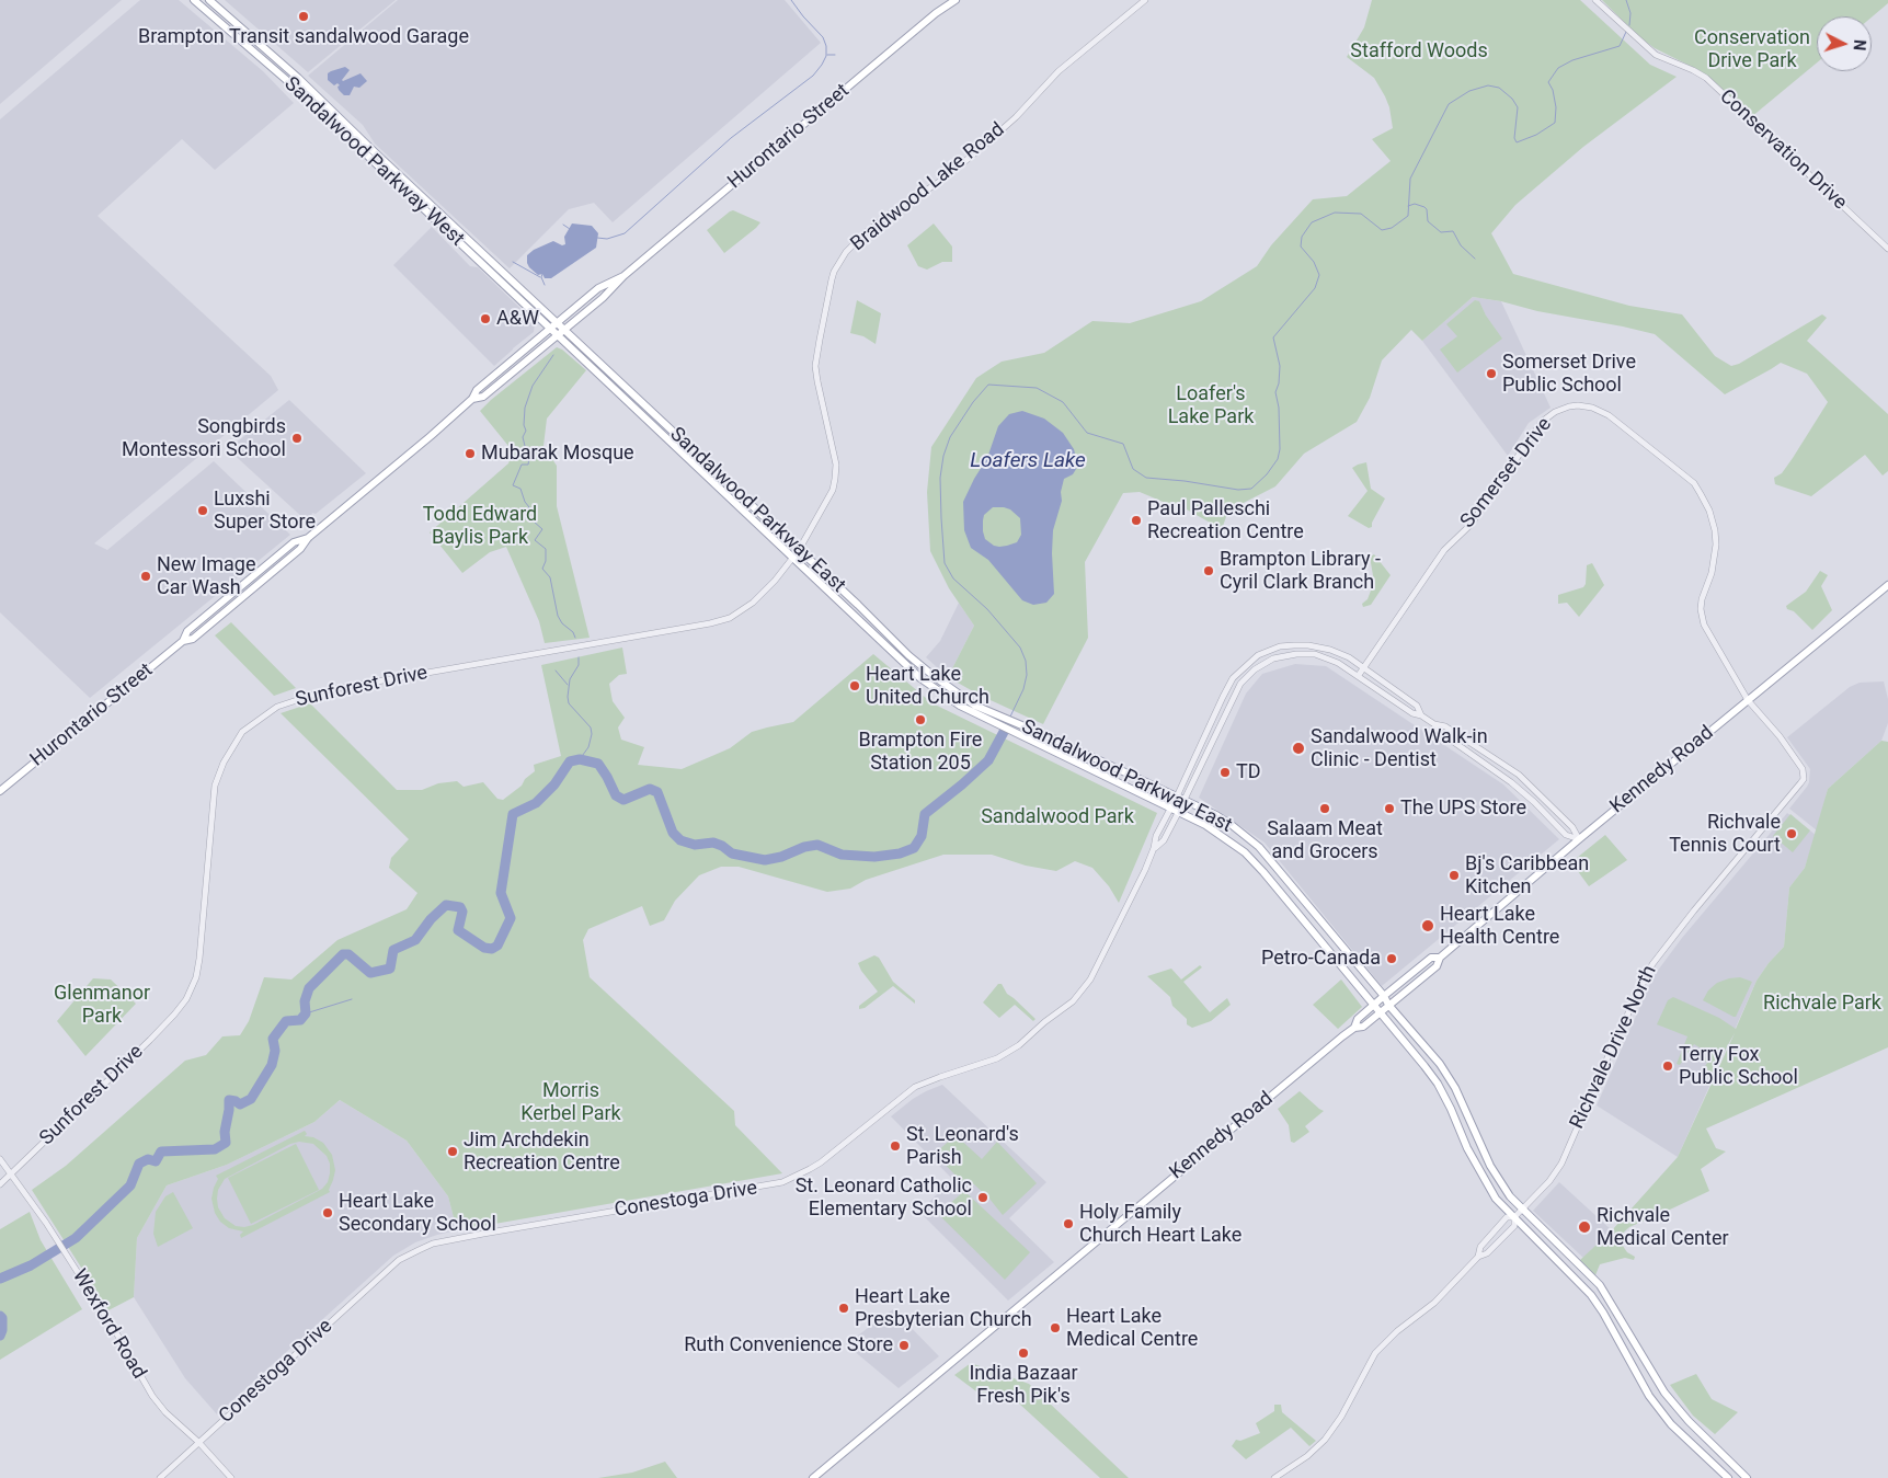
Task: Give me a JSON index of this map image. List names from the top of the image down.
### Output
{
  "streets": {
    "main road": [
      "Hurontario Street",
      "Sandalwood Parkway West",
      "Sandalwood Parkway East",
      "Kennedy Road"
    ],
    "street": [
      "Conservation Drive",
      "Braidwood Lake Road",
      "Somerset Drive",
      "Sunforest Drive",
      "Richvale Drive North",
      "Conestoga Drive",
      "Wexford Road"
    ]
  },
  "crossings": [
    ["Hurontario Street", "Sandalwood Parkway West"],
    ["Hurontario Street", "Sandalwood Parkway East"],
    ["Sandalwood Parkway West", "Sandalwood Parkway East"],
    ["Braidwood Lake Road", "Sandalwood Parkway East"],
    ["Braidwood Lake Road", "Sunforest Drive"],
    ["Somerset Drive", "Kennedy Road"],
    ["Somerset Drive", "Richvale Drive North"],
    ["Somerset Drive", "Conestoga Drive"],
    ["Sandalwood Parkway East", "Sunforest Drive"],
    ["Sandalwood Parkway East", "Richvale Drive North"],
    ["Sandalwood Parkway East", "Conestoga Drive"],
    ["Sunforest Drive", "Wexford Road"],
    ["Kennedy Road", "Richvale Drive North"],
    ["Kennedy Road", "Conestoga Drive"],
    ["Conestoga Drive", "Wexford Road"]
  ],
  "water": ["Loafers Lake"],
  "parks": [
    "Conservation Drive Park",
    "Stafford Woods",
    "Loafer's Lake Park",
    "Todd Edward Baylis Park",
    "Sandalwood Park",
    "Glenmanor Park",
    "Richvale Park",
    "Morris Kerbel Park"
  ],
  "places": [
    "Brampton Transit sandalwood Garage",
    "A&W",
    "Somerset Drive Public School",
    "Songbirds Montessori School",
    "Mubarak Mosque",
    "Luxshi Super Store",
    "Paul Palleschi Recreation Centre",
    "Brampton Library - Cyril Clark Branch",
    "New Image Car Wash",
    "Heart Lake United Church",
    "Brampton Fire Station 205",
    "Sandalwood Walk-in Clinic - Dentist",
    "TD",
    "Salaam Meat and Grocers",
    "The UPS Store",
    "Richvale Tennis Court",
    "Bj's Caribbean Kitchen",
    "Heart Lake Health Centre",
    "Petro-Canada",
    "Terry Fox Public School",
    "St. Leonard's Parish",
    "Jim Archdekin Recreation Centre",
    "St. Leonard Catholic Elementary School",
    "Heart Lake Secondary School",
    "Holy Family Church Heart Lake",
    "Richvale Medical Center",
    "Heart Lake Presbyterian Church",
    "Heart Lake Medical Centre",
    "Ruth Convenience Store",
    "India Bazaar Fresh Pik's"
  ],
  "north": "right"
}
